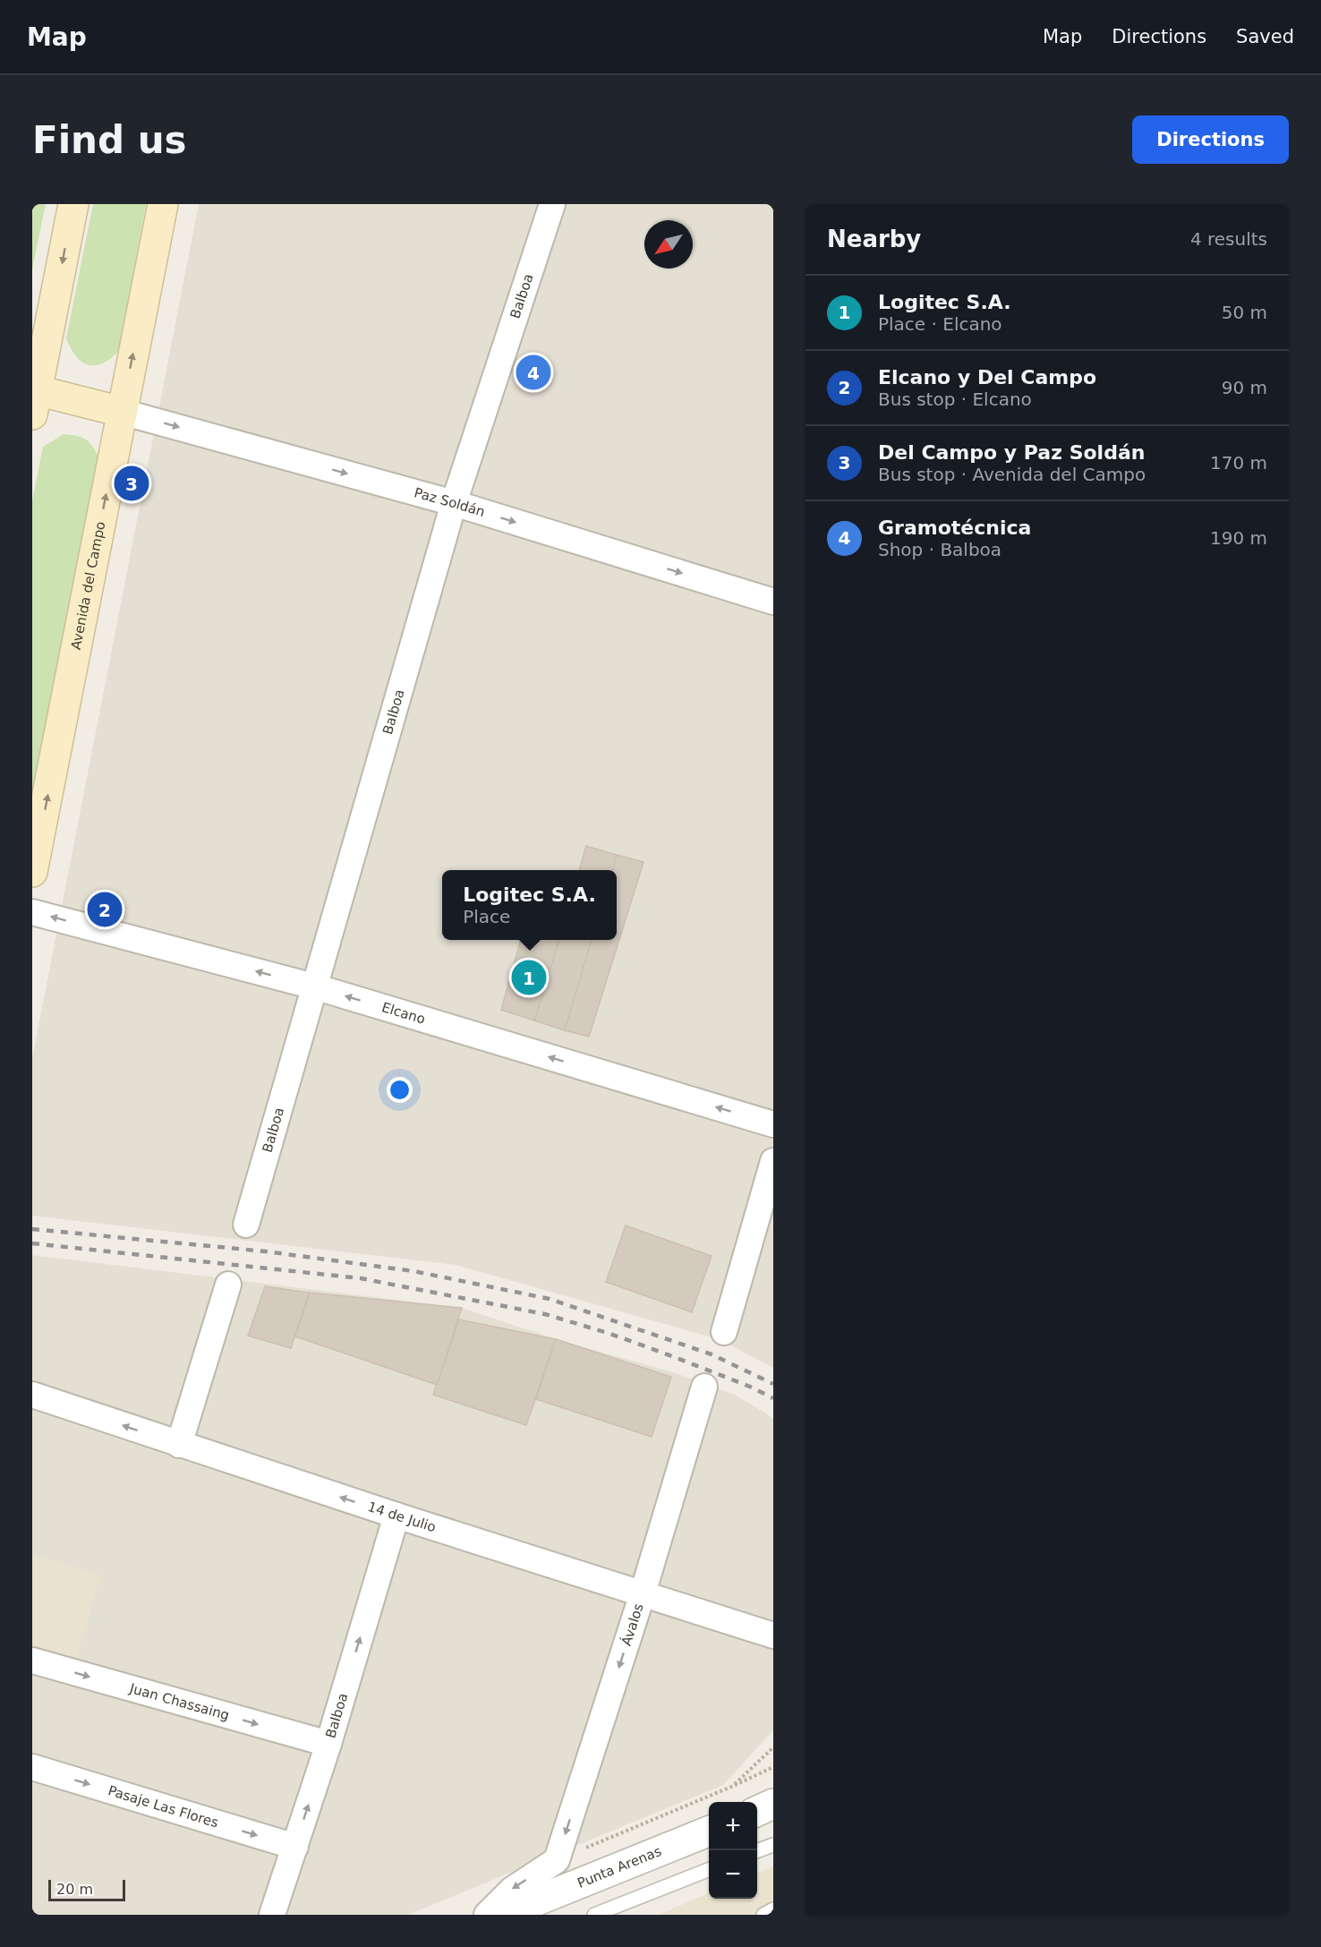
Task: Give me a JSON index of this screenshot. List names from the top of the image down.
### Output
{
  "streets": {
    "main road": ["Avenida del Campo"],
    "street": [
      "Balboa",
      "Paz Soldán",
      "Elcano",
      "14 de Julio",
      "Ávalos",
      "Juan Chassaing",
      "Pasaje Las Flores",
      "Punta Arenas"
    ]
  },
  "crossings": [
    ["Balboa", "Paz Soldán"],
    ["Balboa", "Elcano"],
    ["Balboa", "14 de Julio"],
    ["Balboa", "Juan Chassaing"],
    ["Balboa", "Pasaje Las Flores"],
    ["Paz Soldán", "Avenida del Campo"],
    ["14 de Julio", "Ávalos"]
  ],
  "one_way": [
    "Paz Soldán",
    "Avenida del Campo",
    "Elcano",
    "14 de Julio",
    "Ávalos",
    "Juan Chassaing",
    "Pasaje Las Flores"
  ],
  "scale_bar": "20 m",
  "north": "bottom left",
  "page": {
    "header": "Map",
    "nav": ["Map", "Directions", "Saved"],
    "buttons": "Directions",
    "title": "Find us",
    "heading": ["Nearby", "4 results"],
    "list": [
      {
        "mark": "1",
        "name": "Logitec S.A.",
        "note": "Place · Elcano",
        "value": "50 m"
      },
      {
        "mark": "2",
        "name": "Elcano y Del Campo",
        "note": "Bus stop · Elcano",
        "value": "90 m"
      },
      {
        "mark": "3",
        "name": "Del Campo y Paz Soldán",
        "note": "Bus stop · Avenida del Campo",
        "value": "170 m"
      },
      {
        "mark": "4",
        "name": "Gramotécnica",
        "note": "Shop · Balboa",
        "value": "190 m"
      }
    ],
    "pins": [
      "4",
      "3",
      "2",
      "1"
    ],
    "popup": ["Logitec S.A.", "Place"],
    "map_buttons": ["+", "−"],
    "scale": "20 m"
  }
}
